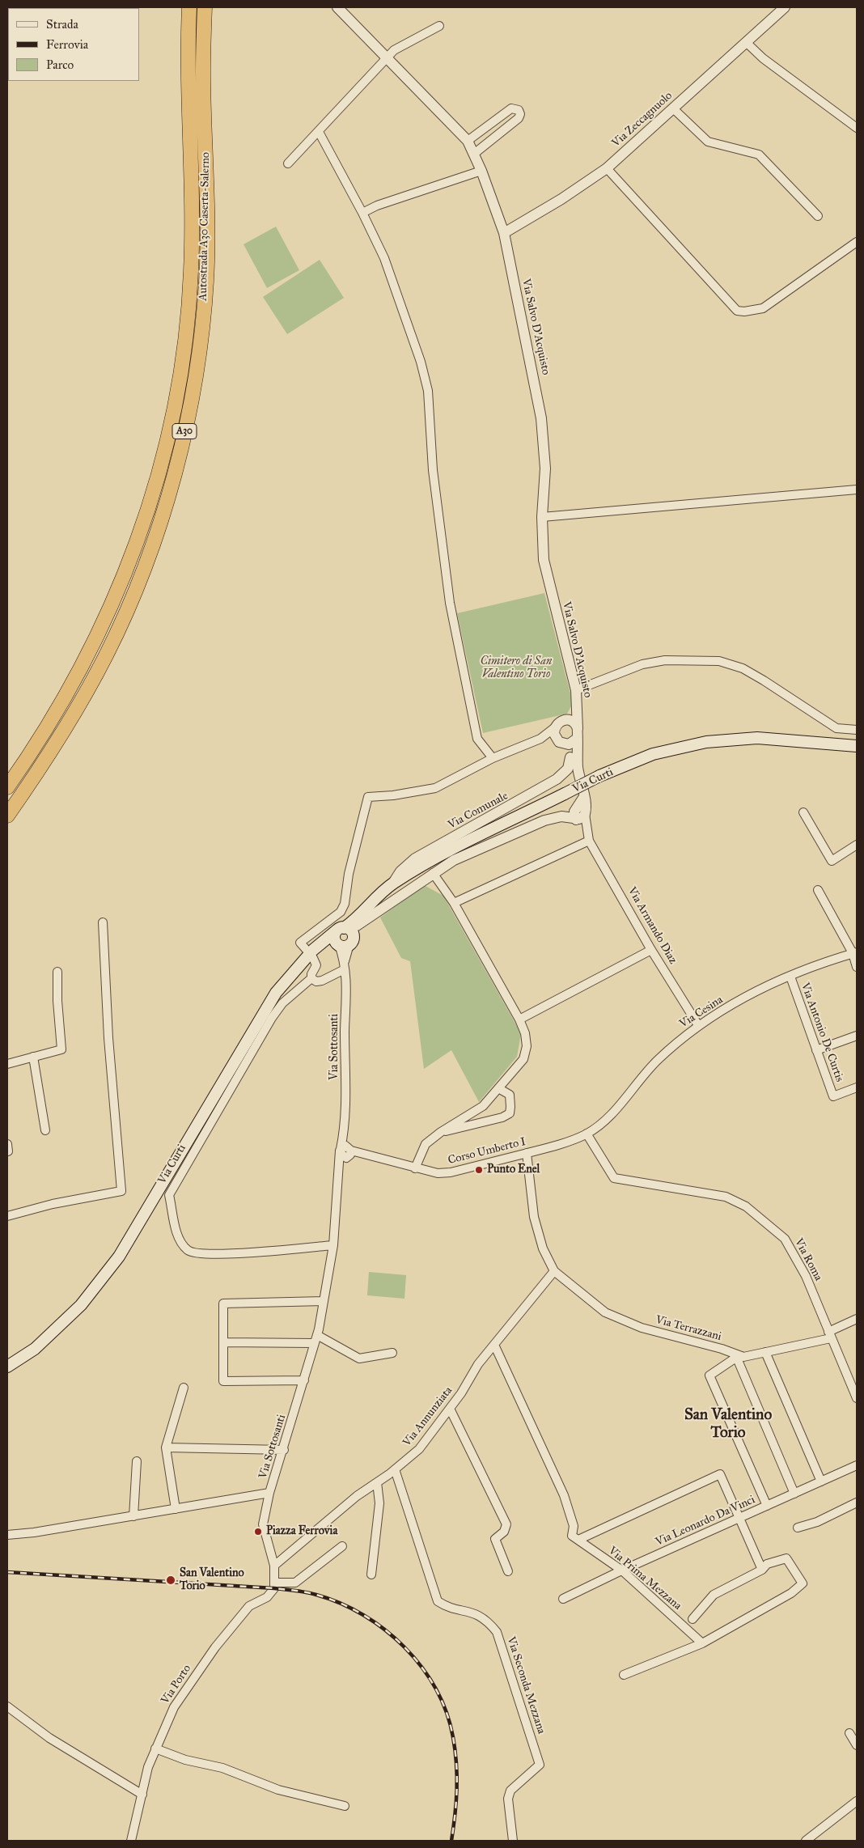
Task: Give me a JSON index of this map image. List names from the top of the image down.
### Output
{
  "streets": {
    "highway": ["Autostrada A30 Caserta-Salerno", "A30"],
    "main road": ["Via Curti"],
    "street": [
      "Via Zeccagnuolo",
      "Via Salvo D'Acquisto",
      "Via Comunale",
      "Via Armando Diaz",
      "Via Cesina",
      "Via Antonio De Curtis",
      "Via Sottosanti",
      "Corso Umberto I",
      "Via Roma",
      "Via Terrazzani",
      "Via Annunziata",
      "Via Leonardo Da Vinci",
      "Via Prima Mezzana",
      "Via Porto",
      "Via Seconda Mezzana"
    ]
  },
  "crossings": [
    ["Via Zeccagnuolo", "Via Salvo D'Acquisto"],
    ["Via Curti", "Via Comunale"],
    ["Via Curti", "Via Armando Diaz"],
    ["Via Curti", "Via Sottosanti"],
    ["Via Armando Diaz", "Via Cesina"],
    ["Via Cesina", "Via Antonio De Curtis"],
    ["Via Cesina", "Corso Umberto I"],
    ["Via Cesina", "Via Roma"],
    ["Via Sottosanti", "Corso Umberto I"],
    ["Corso Umberto I", "Via Roma"],
    ["Via Roma", "Via Terrazzani"],
    ["Via Terrazzani", "Via Annunziata"],
    ["Via Annunziata", "Via Seconda Mezzana"],
    ["Via Leonardo Da Vinci", "Via Prima Mezzana"]
  ],
  "districts": ["San Valentino Torio"],
  "parks": ["Cimitero di San Valentino Torio"],
  "places": ["Punto Enel", "Piazza Ferrovia", "San Valentino Torio"],
  "legend": ["Strada", "Ferrovia", "Parco"]
}
